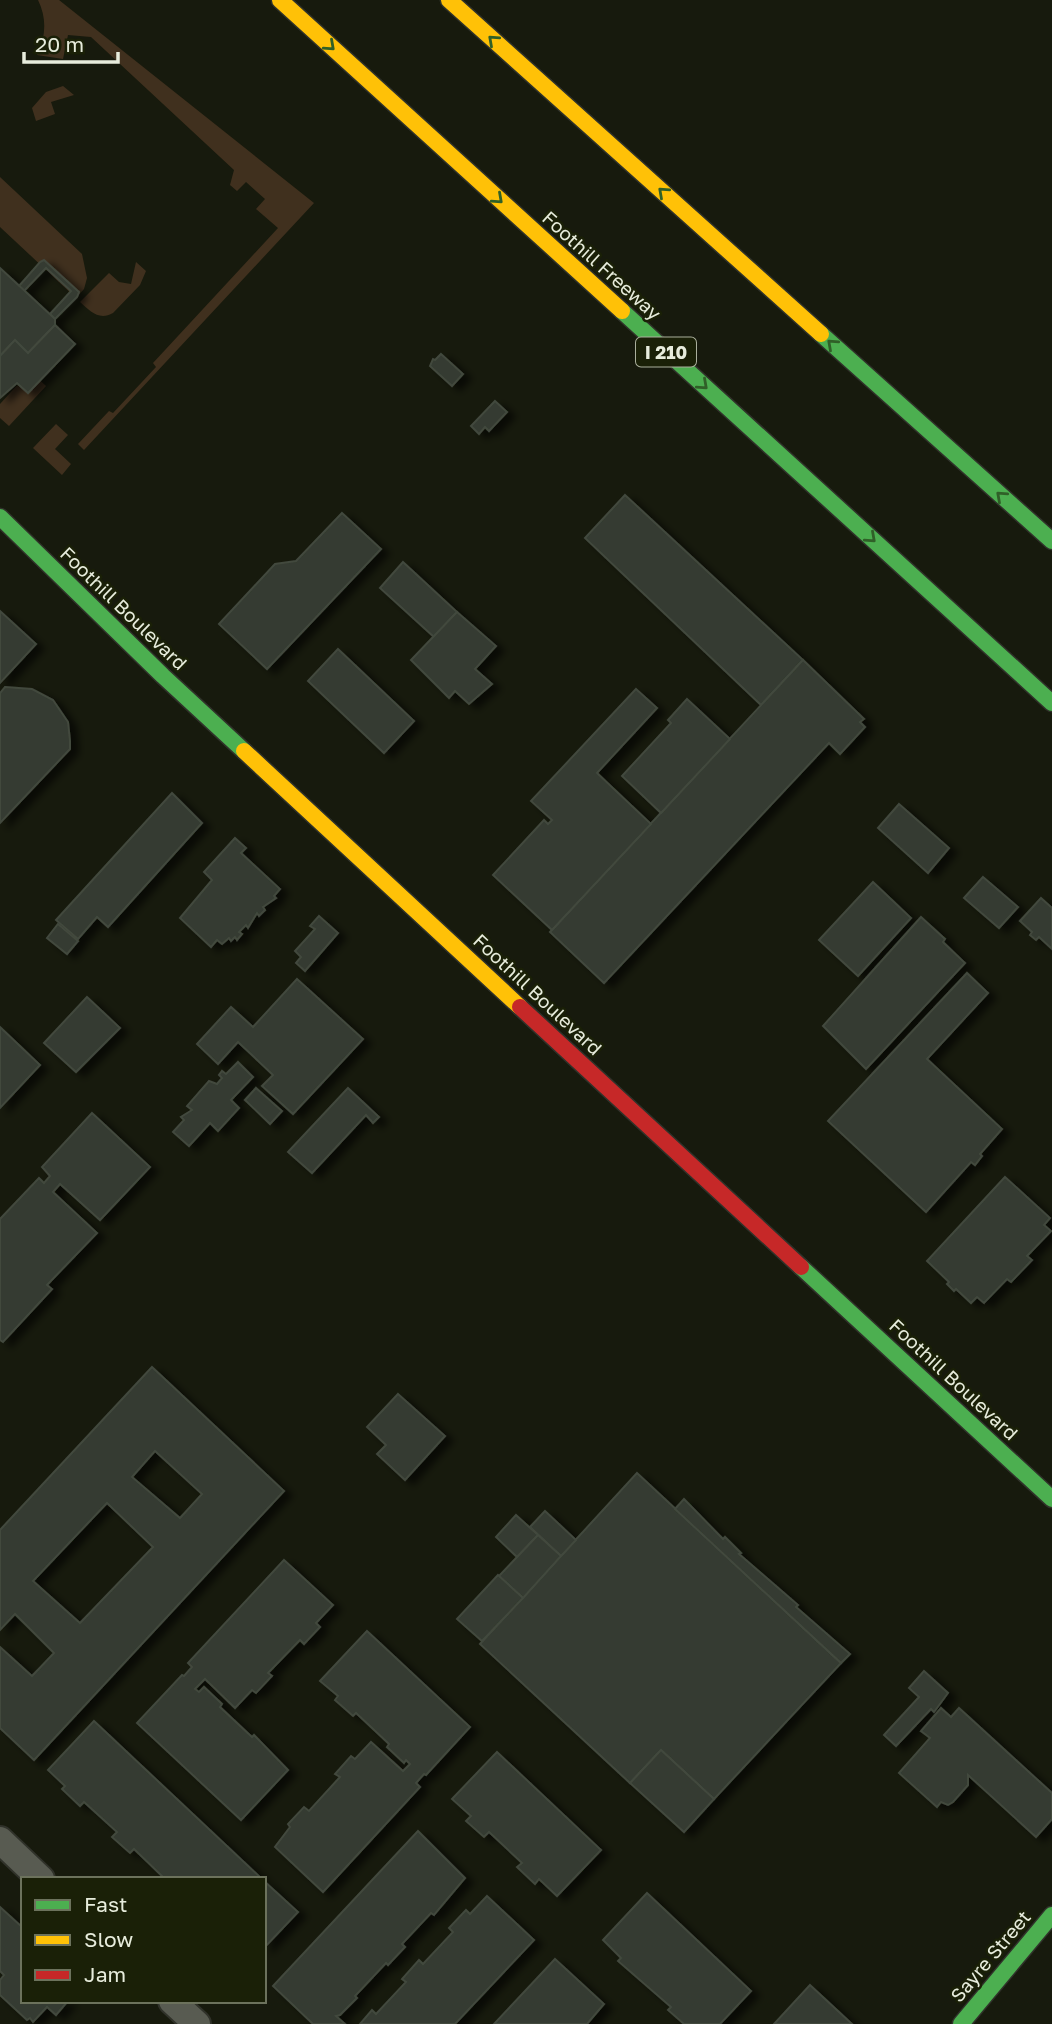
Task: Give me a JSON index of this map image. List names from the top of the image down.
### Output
{
  "streets": {
    "main road": [
      "Foothill Freeway",
      "I 210",
      "Foothill Boulevard",
      "Sayre Street"
    ]
  },
  "legend": ["Fast", "Slow", "Jam"],
  "scale_bar": "20 m"
}
